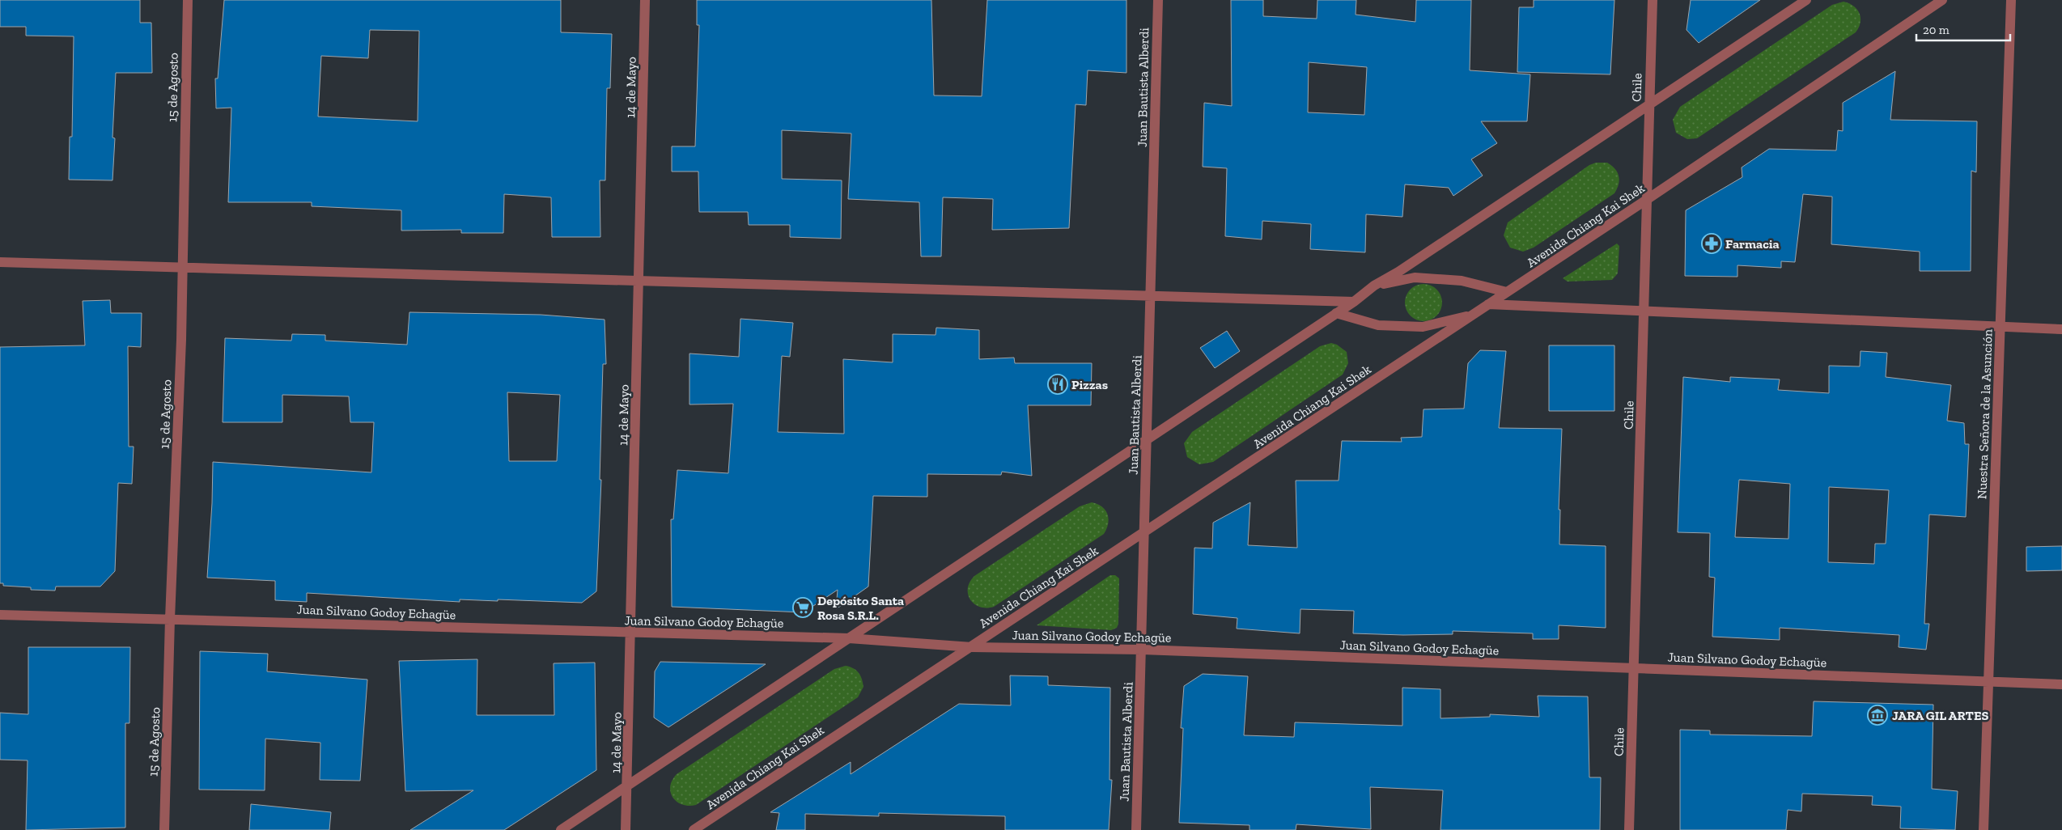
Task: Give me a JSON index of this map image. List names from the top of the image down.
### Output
{
  "streets": {
    "street": [
      "15 de Agosto",
      "14 de Mayo",
      "Juan Bautista Alberdi",
      "Chile",
      "Avenida Chiang Kai Shek",
      "Nuestra Señora de la Asunción",
      "Juan Silvano Godoy Echagüe"
    ]
  },
  "crossings": [
    ["15 de Agosto", "Juan Silvano Godoy Echagüe"],
    ["14 de Mayo", "Juan Silvano Godoy Echagüe"],
    ["Juan Bautista Alberdi", "Avenida Chiang Kai Shek"],
    ["Juan Bautista Alberdi", "Juan Silvano Godoy Echagüe"],
    ["Chile", "Avenida Chiang Kai Shek"],
    ["Chile", "Juan Silvano Godoy Echagüe"],
    ["Avenida Chiang Kai Shek", "Juan Silvano Godoy Echagüe"],
    ["Nuestra Señora de la Asunción", "Juan Silvano Godoy Echagüe"]
  ],
  "places": {
    "pharmacy": ["Farmacia"],
    "restaurant": ["Pizzas"],
    "supermarket": ["Depósito Santa Rosa S.R.L."],
    "museum": ["JARA GIL ARTES"]
  },
  "scale_bar": "20 m"
}
